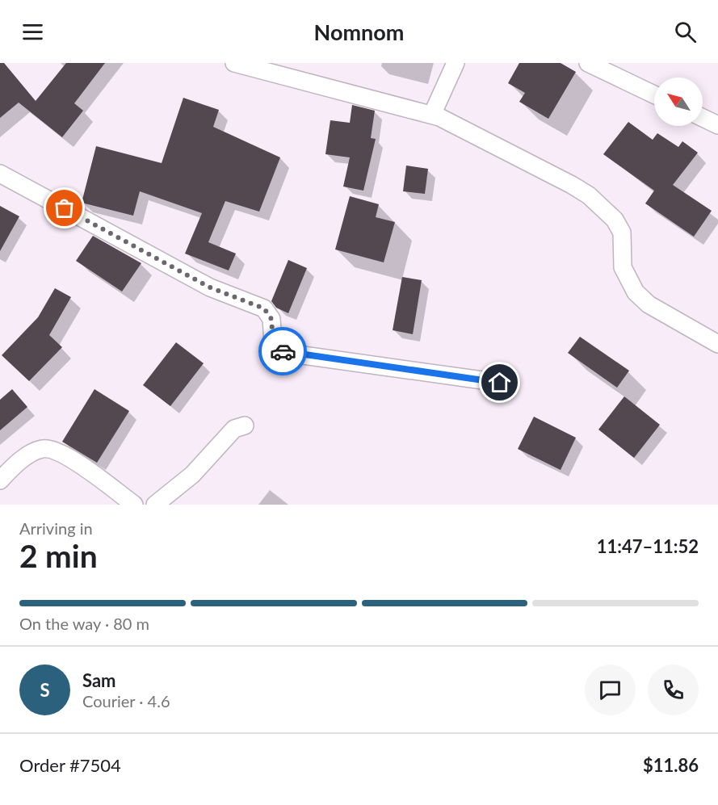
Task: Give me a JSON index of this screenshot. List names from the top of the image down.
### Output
{
  "north": "top left",
  "page": {
    "header": "Nomnom",
    "heading": ["2 min", "Arriving in", "11:47–11:52"],
    "panel": [
      "Sam",
      "Courier · 4.6",
      "Order #7504",
      "$11.86"
    ],
    "bar": "On the way · 80 m",
    "round": "S"
  }
}
